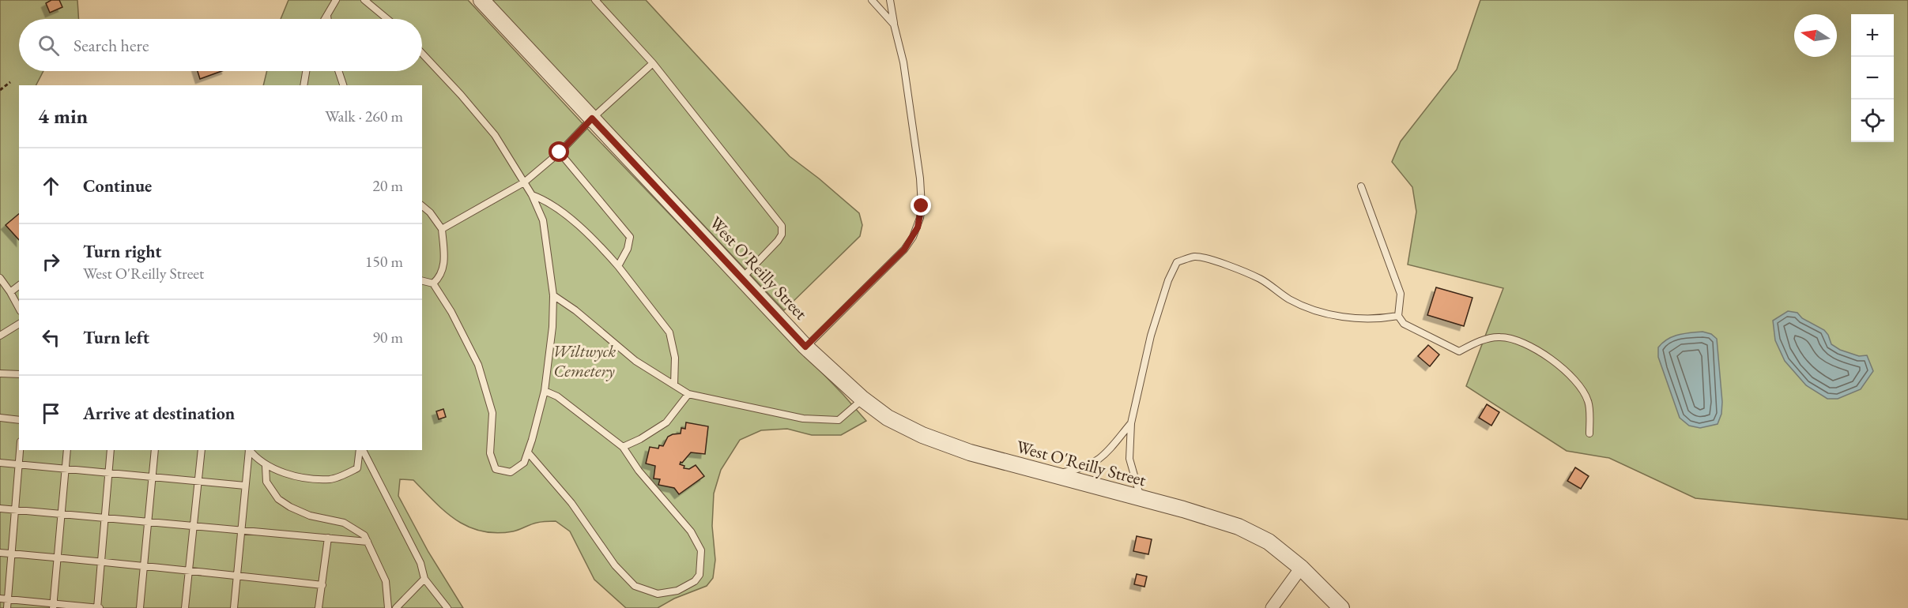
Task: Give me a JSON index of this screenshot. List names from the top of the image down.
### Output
{
  "streets": {
    "street": ["West O'Reilly Street"]
  },
  "parks": ["Wiltwyck Cemetery"],
  "north": "left",
  "page": {
    "map_buttons": ["+", "−"],
    "search": "Search here",
    "heading": ["4 min", "Walk · 260 m"],
    "list": [
      ["Continue", "20 m"],
      ["Turn right", "West O'Reilly Street", "150 m"],
      ["Turn left", "90 m"],
      "Arrive at destination"
    ]
  }
}
